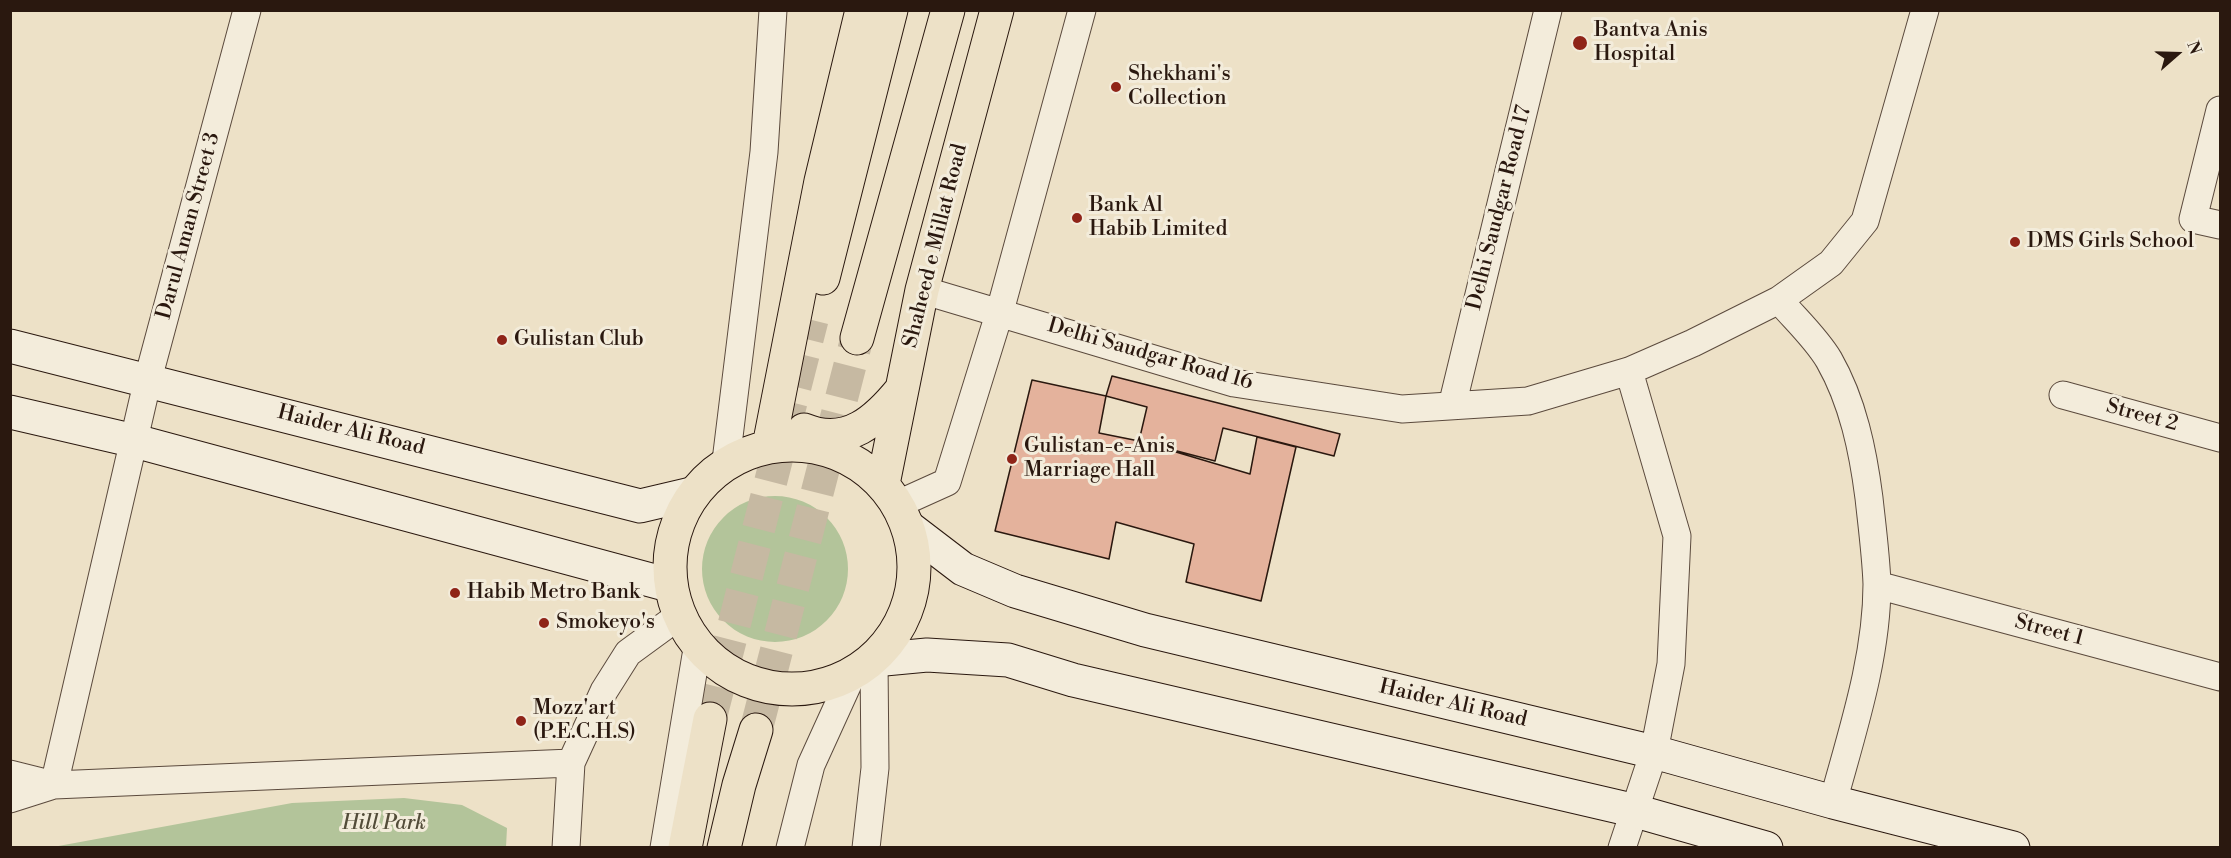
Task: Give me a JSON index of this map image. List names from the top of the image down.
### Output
{
  "streets": {
    "main road": ["Shaheed e Millat Road", "Haider Ali Road"],
    "street": [
      "Delhi Saudgar Road 17",
      "Darul Aman Street 3",
      "Delhi Saudgar Road 16",
      "Street 2",
      "Street 1"
    ]
  },
  "crossings": [
    ["Delhi Saudgar Road 17", "Delhi Saudgar Road 16"],
    ["Darul Aman Street 3", "Haider Ali Road"],
    ["Shaheed e Millat Road", "Delhi Saudgar Road 16"],
    ["Shaheed e Millat Road", "Haider Ali Road"]
  ],
  "parks": ["Hill Park"],
  "places": [
    "Bantva Anis Hospital",
    "Shekhani's Collection",
    "Bank Al Habib Limited",
    "DMS Girls School",
    "Gulistan Club",
    "Gulistan-e-Anis Marriage Hall",
    "Habib Metro Bank",
    "Smokeyo's",
    "Mozz'art (P.E.C.H.S)"
  ],
  "north": "right"
}
